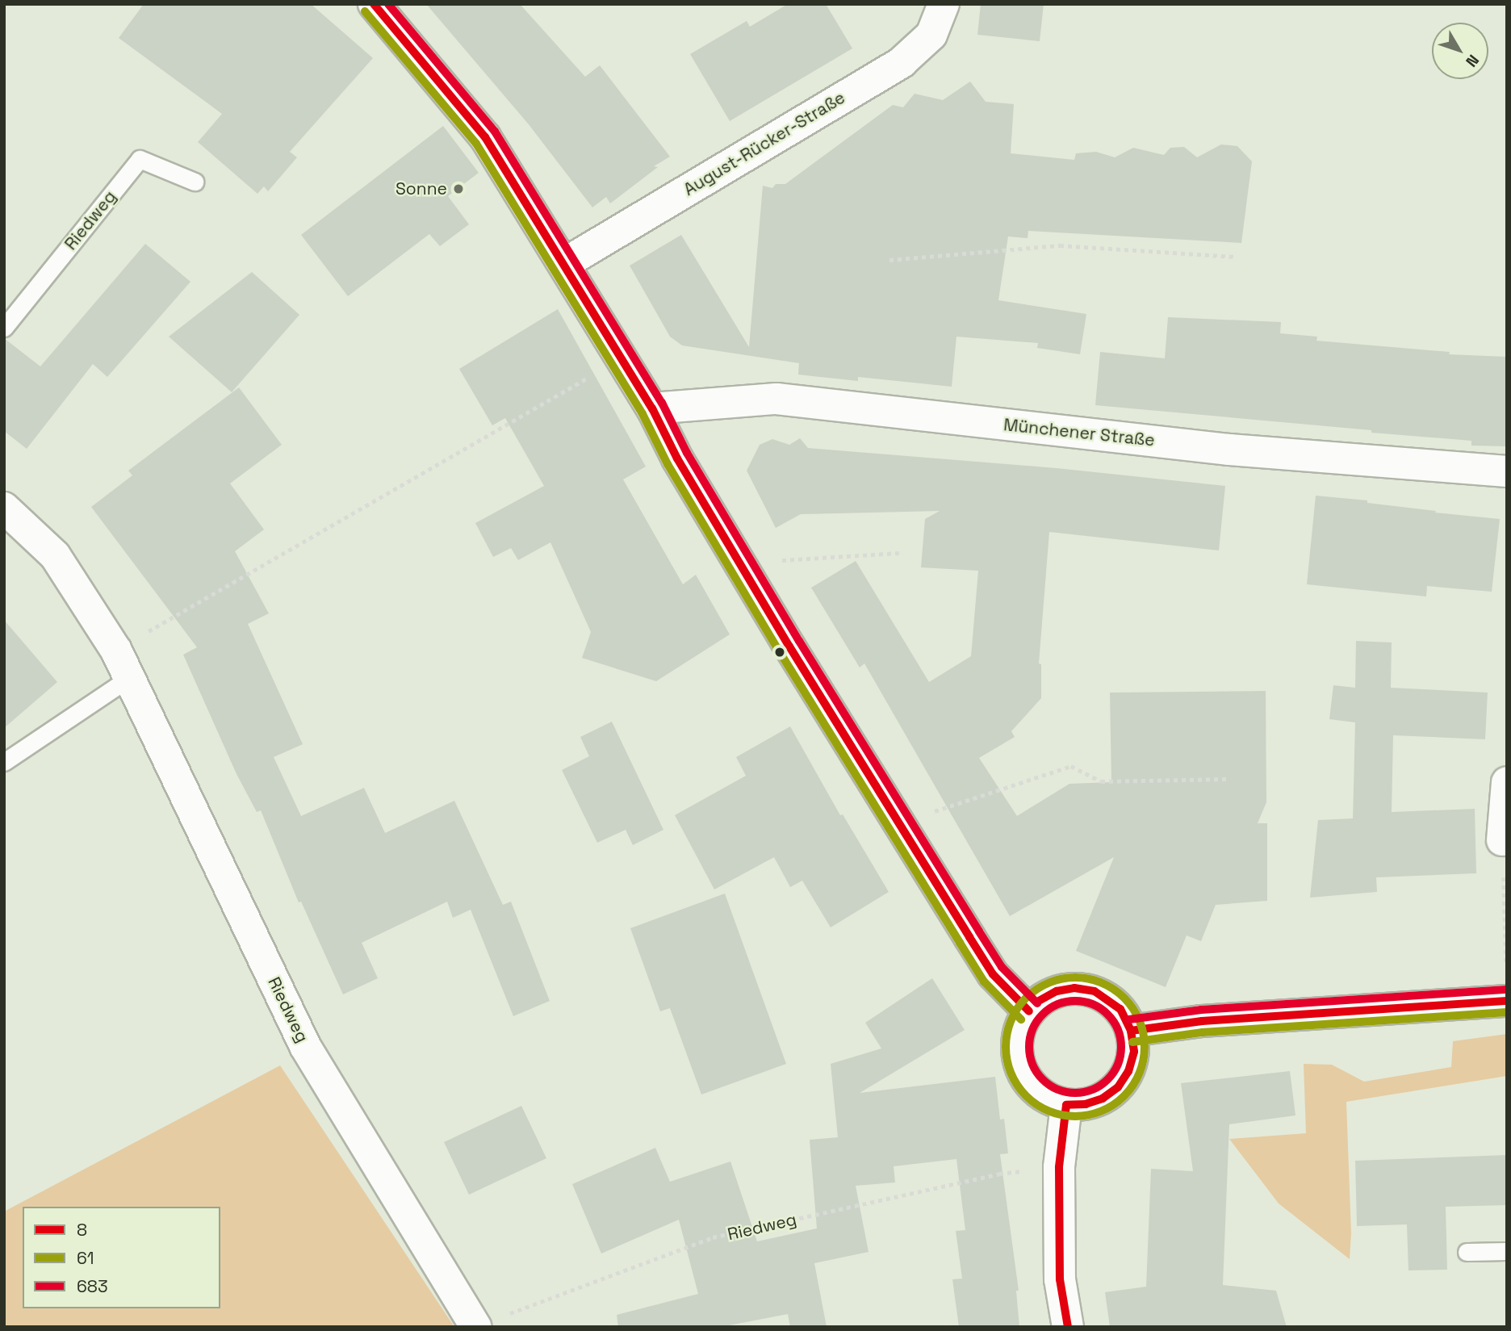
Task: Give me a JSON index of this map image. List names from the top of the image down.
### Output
{
  "streets": {
    "street": ["August-Rücker-Straße", "Riedweg", "Münchener Straße"]
  },
  "places": ["Sonne"],
  "lines": ["transit line 8", "transit line 683", "transit line 61"],
  "legend": ["8", "61", "683"],
  "north": "bottom right"
}
